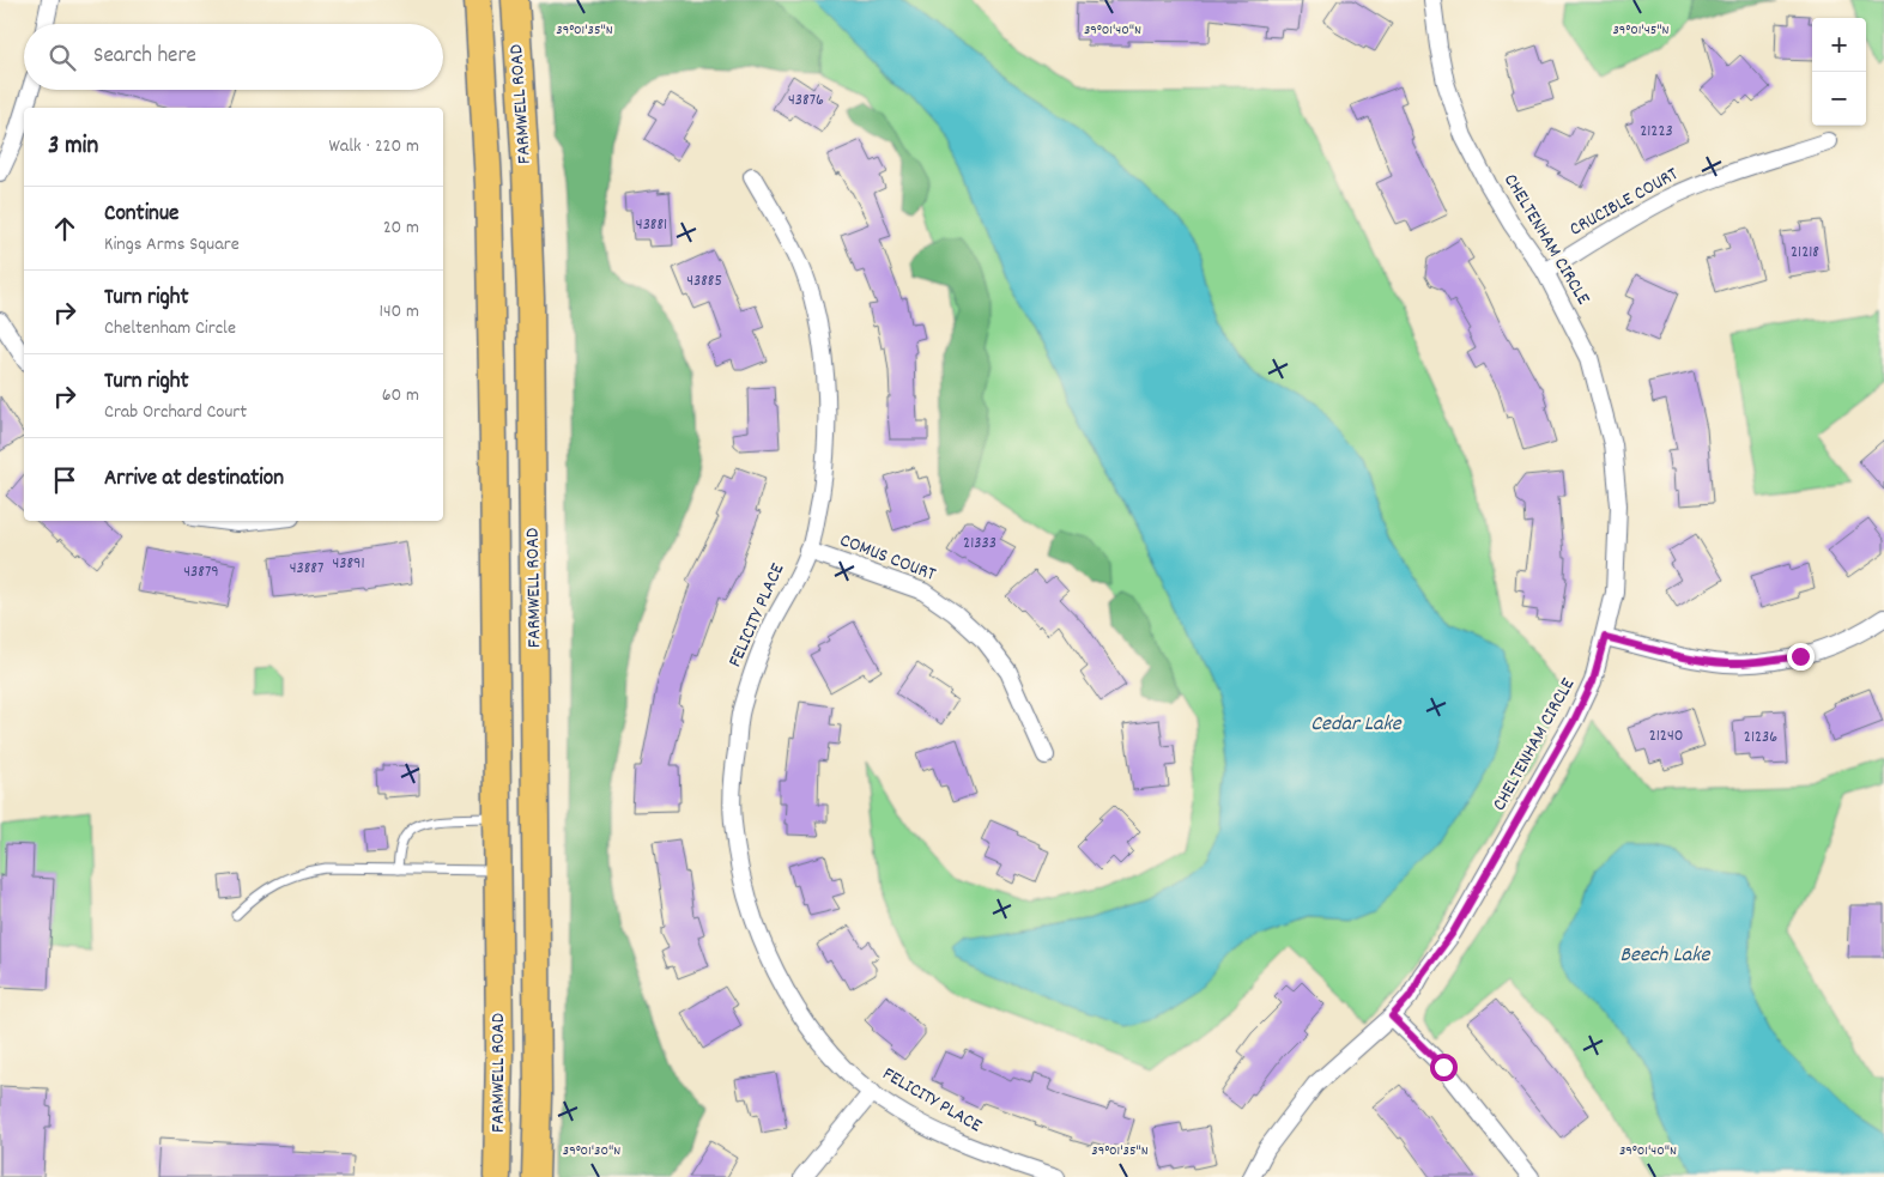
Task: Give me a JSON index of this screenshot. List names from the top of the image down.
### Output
{
  "streets": {
    "main road": ["FARMWELL ROAD"],
    "street": [
      "CRUCIBLE COURT",
      "CHELTENHAM CIRCLE",
      "COMUS COURT",
      "FELICITY PLACE"
    ]
  },
  "crossings": [
    ["CRUCIBLE COURT", "CHELTENHAM CIRCLE"],
    ["COMUS COURT", "FELICITY PLACE"]
  ],
  "water": ["Cedar Lake", "Beech Lake"],
  "house_numbers": [
    "43876",
    "21223",
    "43881",
    "21218",
    "43885",
    "21333",
    "43891",
    "43887",
    "43879",
    "21240",
    "21236"
  ],
  "page": {
    "map_buttons": ["+", "−"],
    "search": "Search here",
    "heading": ["3 min", "Walk · 220 m"],
    "list": [
      ["Continue", "Kings Arms Square", "20 m"],
      ["Turn right", "Cheltenham Circle", "140 m"],
      ["Turn right", "Crab Orchard Court", "60 m"],
      "Arrive at destination"
    ]
  },
  "coordinates": [
    "39°01'35\"N",
    "39°01'40\"N",
    "39°01'45\"N",
    "39°01'30\"N"
  ]
}
